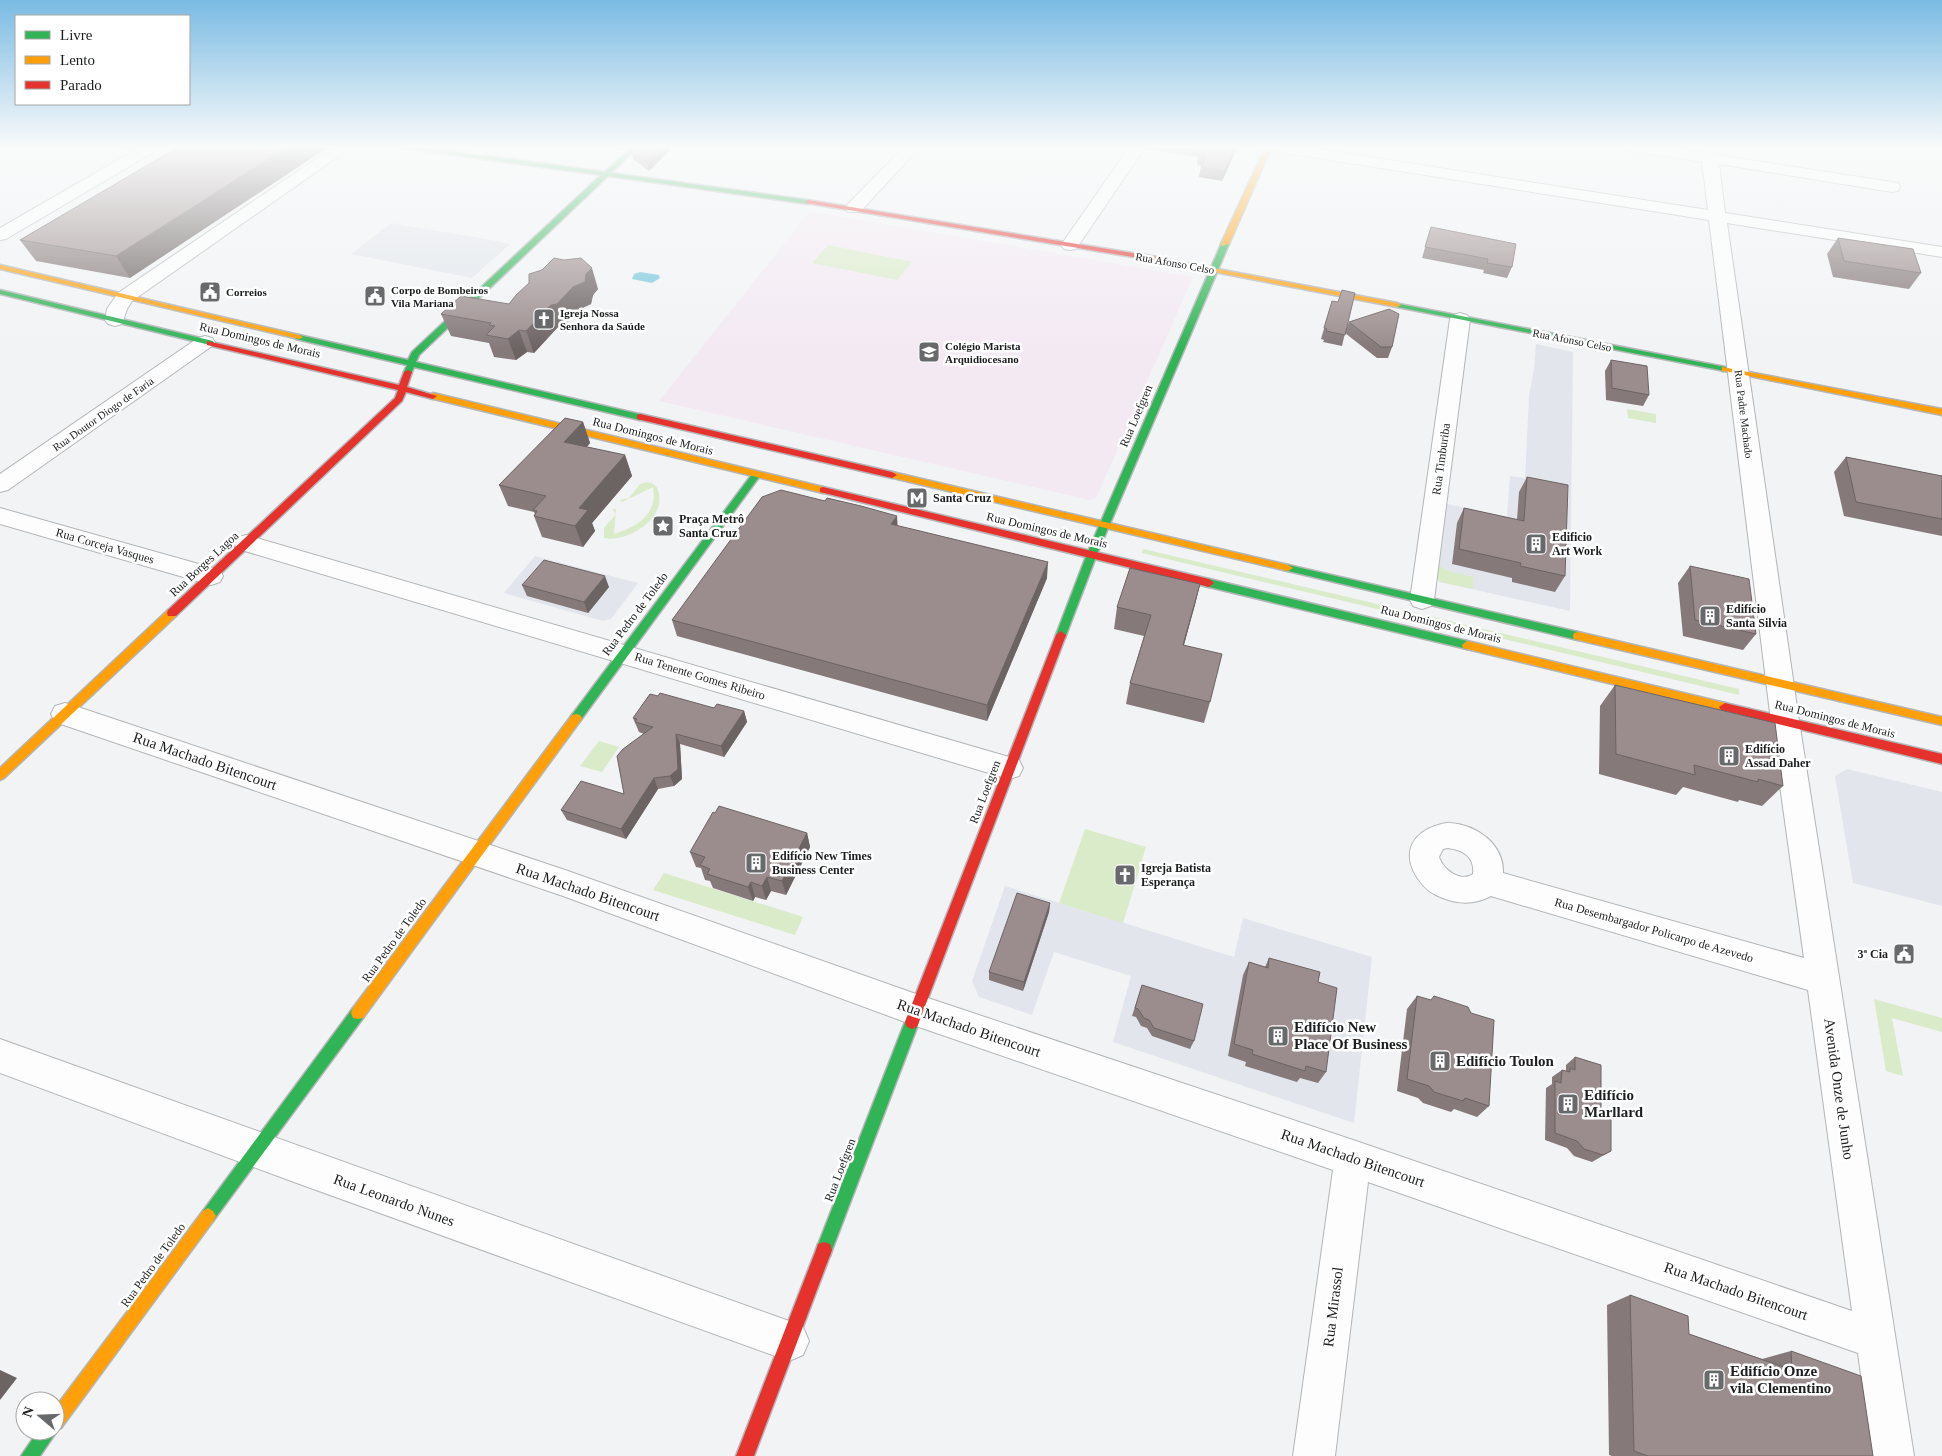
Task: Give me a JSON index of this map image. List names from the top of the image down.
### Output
{
  "streets": {
    "main road": [
      "Rua Afonso Celso",
      "Rua Domingos de Morais",
      "Rua Loefgren",
      "Rua Borges Lagoa",
      "Rua Pedro de Toledo"
    ],
    "street": [
      "Rua Doutor Diogo de Faria",
      "Rua Padre Machado",
      "Rua Timburiba",
      "Rua Corceja Vasques",
      "Rua Tenente Gomes Ribeiro",
      "Rua Machado Bitencourt",
      "Rua Desembargador Policarpo de Azevedo",
      "Avenida Onze de Junho",
      "Rua Leonardo Nunes",
      "Rua Mirassol"
    ]
  },
  "crossings": [
    ["Rua Afonso Celso", "Rua Padre Machado"],
    ["Rua Afonso Celso", "Rua Loefgren"],
    ["Rua Afonso Celso", "Rua Timburiba"],
    ["Rua Domingos de Morais", "Rua Doutor Diogo de Faria"],
    ["Rua Domingos de Morais", "Rua Padre Machado"],
    ["Rua Domingos de Morais", "Rua Loefgren"],
    ["Rua Domingos de Morais", "Rua Timburiba"],
    ["Rua Domingos de Morais", "Rua Borges Lagoa"],
    ["Rua Domingos de Morais", "Rua Pedro de Toledo"],
    ["Rua Domingos de Morais", "Avenida Onze de Junho"],
    ["Rua Padre Machado", "Avenida Onze de Junho"],
    ["Rua Loefgren", "Rua Tenente Gomes Ribeiro"],
    ["Rua Loefgren", "Rua Machado Bitencourt"],
    ["Rua Loefgren", "Rua Leonardo Nunes"],
    ["Rua Corceja Vasques", "Rua Borges Lagoa"],
    ["Rua Borges Lagoa", "Rua Tenente Gomes Ribeiro"],
    ["Rua Borges Lagoa", "Rua Machado Bitencourt"],
    ["Rua Pedro de Toledo", "Rua Tenente Gomes Ribeiro"],
    ["Rua Pedro de Toledo", "Rua Machado Bitencourt"],
    ["Rua Pedro de Toledo", "Rua Leonardo Nunes"],
    ["Rua Machado Bitencourt", "Avenida Onze de Junho"],
    ["Rua Machado Bitencourt", "Rua Mirassol"],
    ["Rua Desembargador Policarpo de Azevedo", "Avenida Onze de Junho"]
  ],
  "places": {
    "public building": ["Correios", "Corpo de Bombeiros Vila Mariana", "3ª Cia"],
    "church": ["Igreja Nossa Senhora da Saúde", "Igreja Batista Esperança"],
    "school or university": ["Colégio Marista Arquidiocesano"],
    "metro station": ["Santa Cruz"],
    "place": ["Praça Metrô Santa Cruz"],
    "building": [
      "Edificio Art Work",
      "Edifício Santa Silvia",
      "Edifício Assad Daher",
      "Edifício New Times Business Center",
      "Edifício New Place Of Business",
      "Edifício Toulon",
      "Edifício Marllard",
      "Edifício Onze vila Clementino"
    ]
  },
  "legend": ["Livre", "Lento", "Parado"],
  "north": "left"
}
